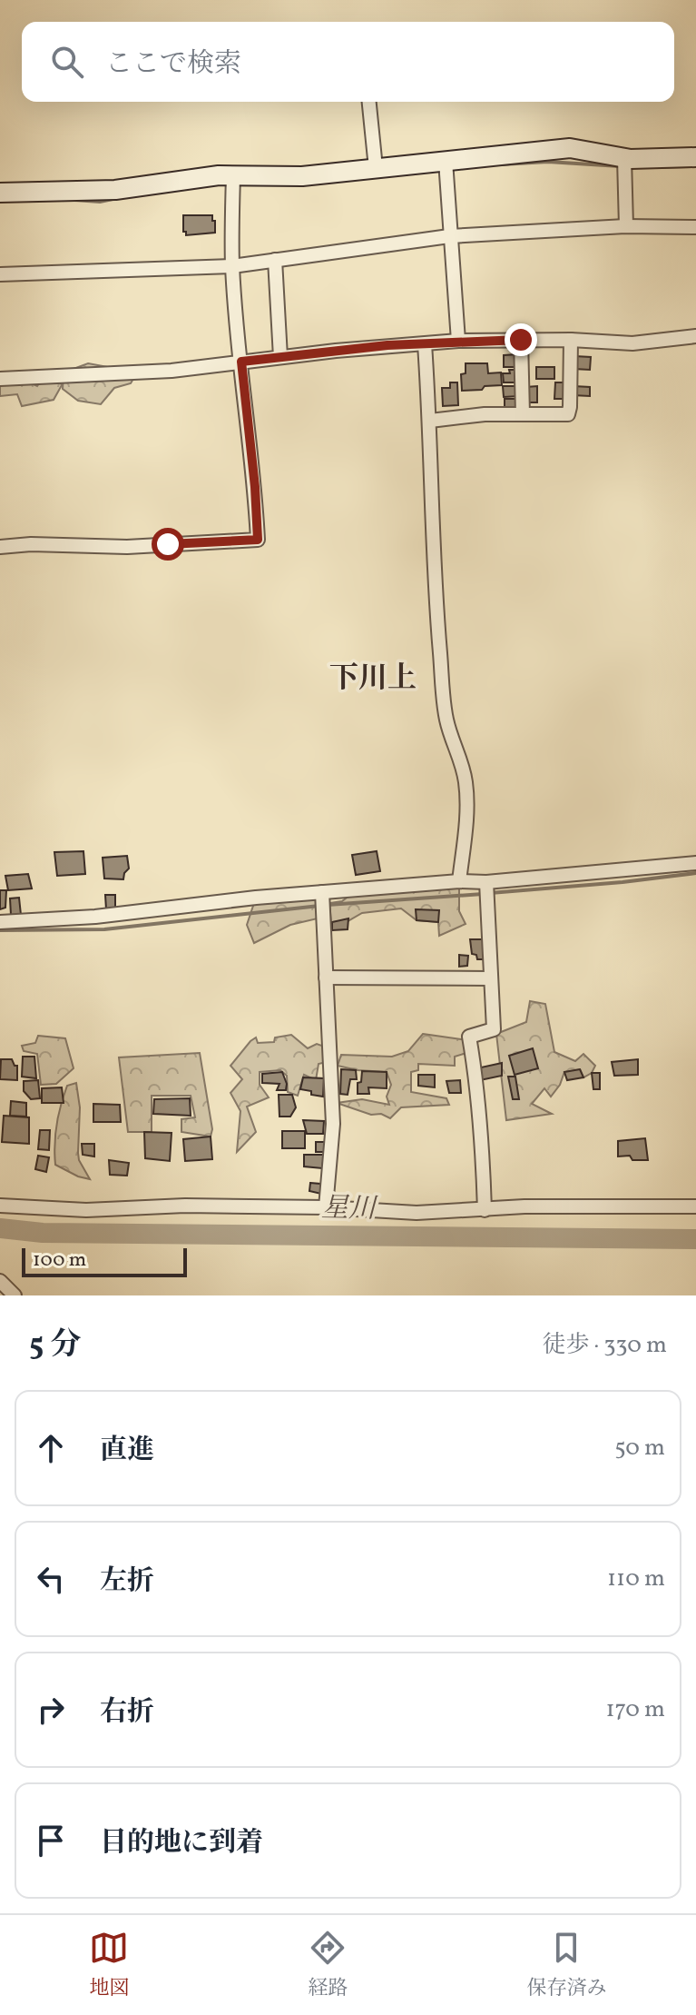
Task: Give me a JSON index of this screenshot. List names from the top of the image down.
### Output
{
  "districts": ["下川上"],
  "water": ["星川"],
  "scale_bar": "100 m",
  "page": {
    "search": "ここで検索",
    "scale": "100 m",
    "heading": ["5 分", "徒歩 · 330 m"],
    "list": [
      ["直進", "50 m"],
      ["左折", "110 m"],
      ["右折", "170 m"],
      "目的地に到着"
    ],
    "nav": ["地図", "経路", "保存済み"]
  }
}
